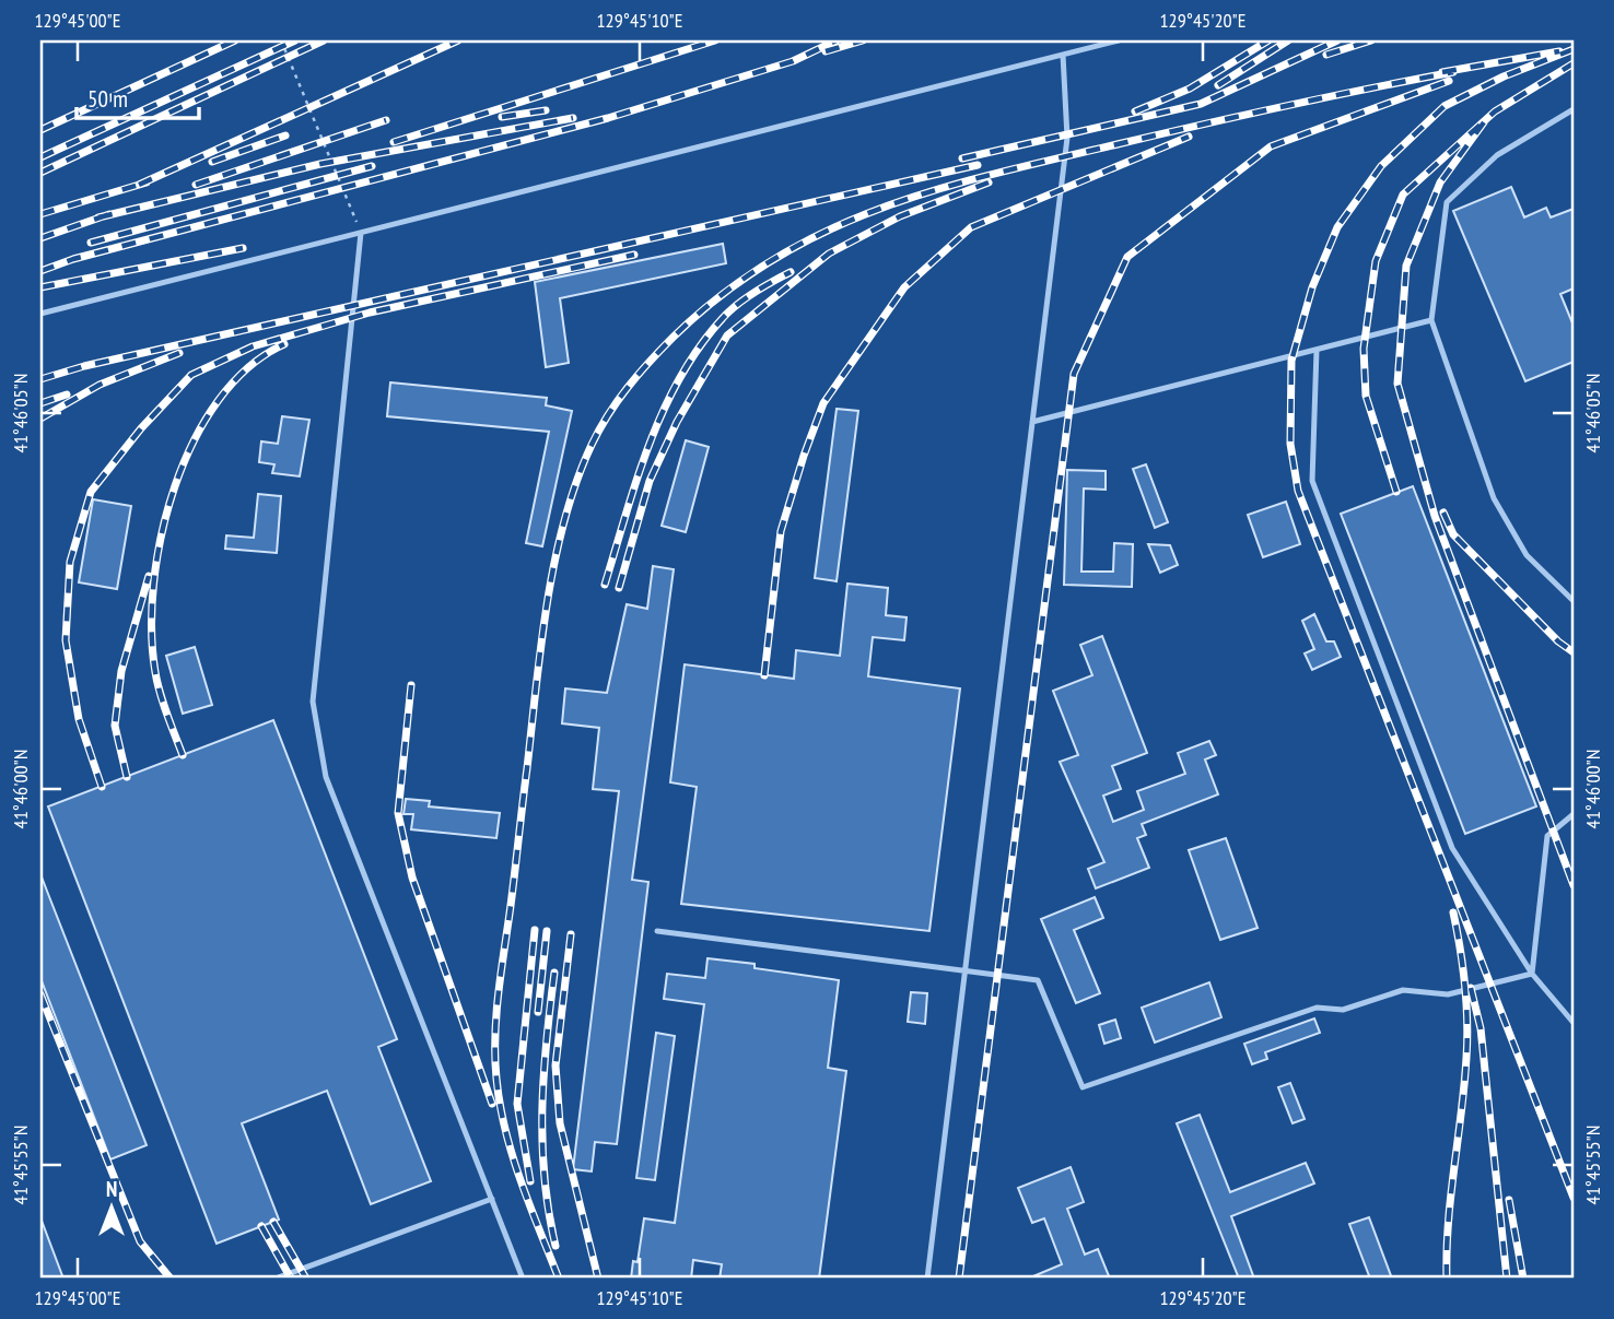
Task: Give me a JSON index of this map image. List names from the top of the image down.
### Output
{
  "scale_bar": "50 m",
  "north": "top",
  "coordinates": [
    "129°45'00\"E",
    "129°45'10\"E",
    "129°45'20\"E",
    "41°46'05\"N",
    "41°46'00\"N",
    "41°45'55\"N"
  ]
}
